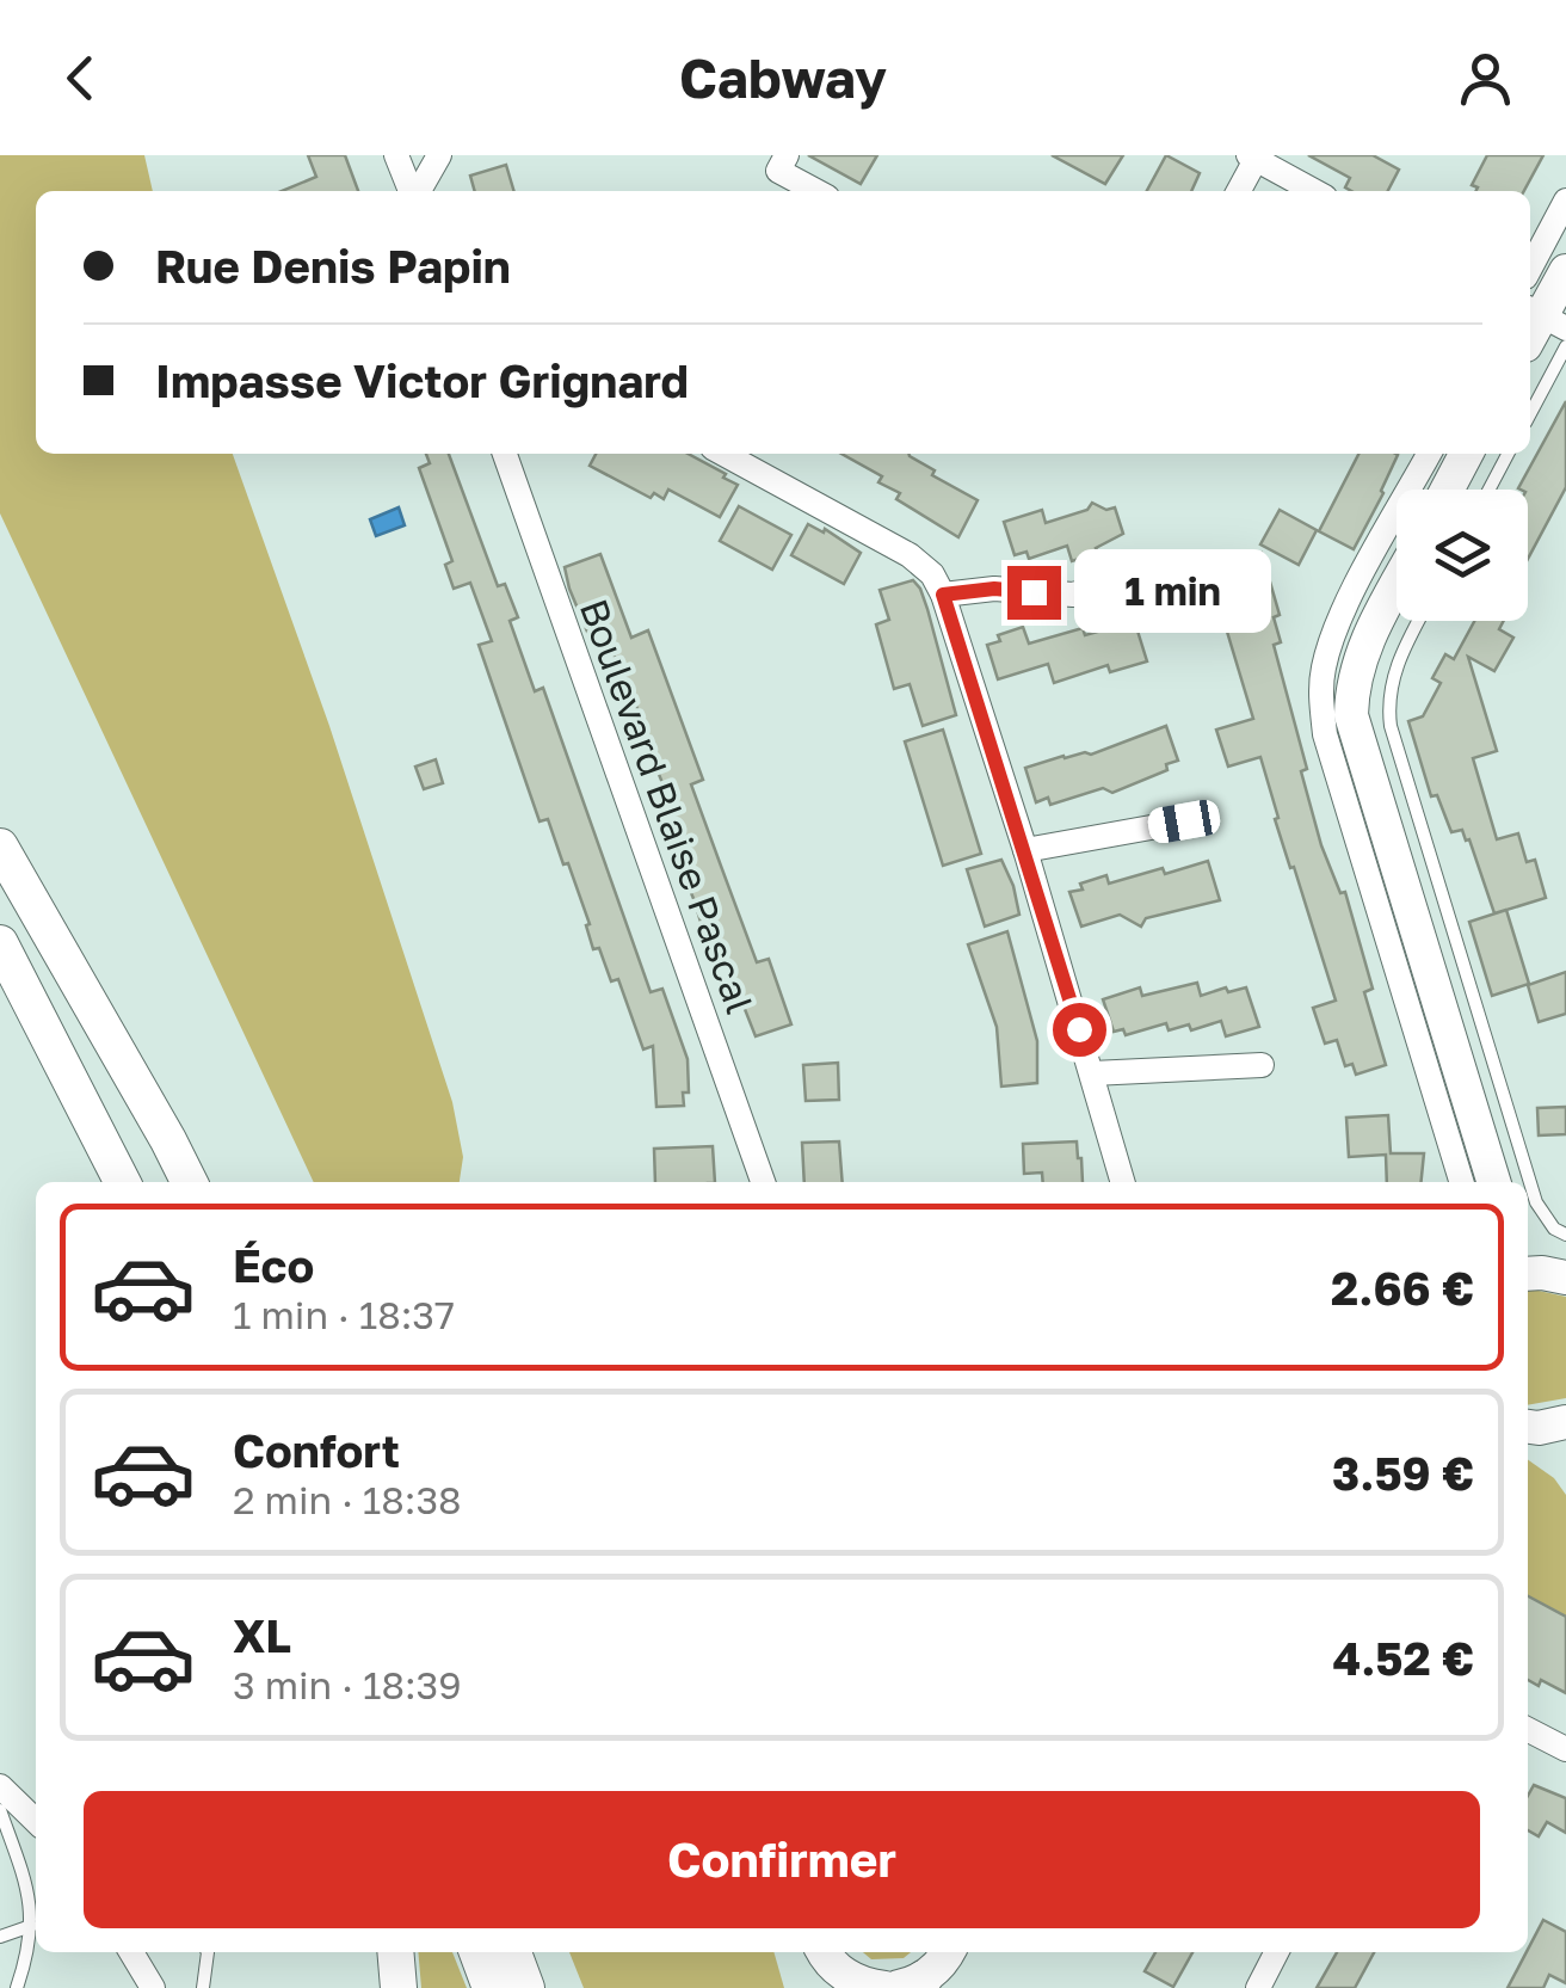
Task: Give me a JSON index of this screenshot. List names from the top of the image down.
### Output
{
  "streets": {
    "street": ["Boulevard Blaise Pascal"]
  },
  "page": {
    "header": "Cabway",
    "banner": ["Rue Denis Papin", "Impasse Victor Grignard"],
    "bubble": "1 min",
    "list": [
      {
        "name": "Éco",
        "note": "1 min · 18:37",
        "value": "2.66 €"
      },
      {
        "name": "Confort",
        "note": "2 min · 18:38",
        "value": "3.59 €"
      },
      {
        "name": "XL",
        "note": "3 min · 18:39",
        "value": "4.52 €"
      }
    ],
    "buttons": "Confirmer"
  }
}
